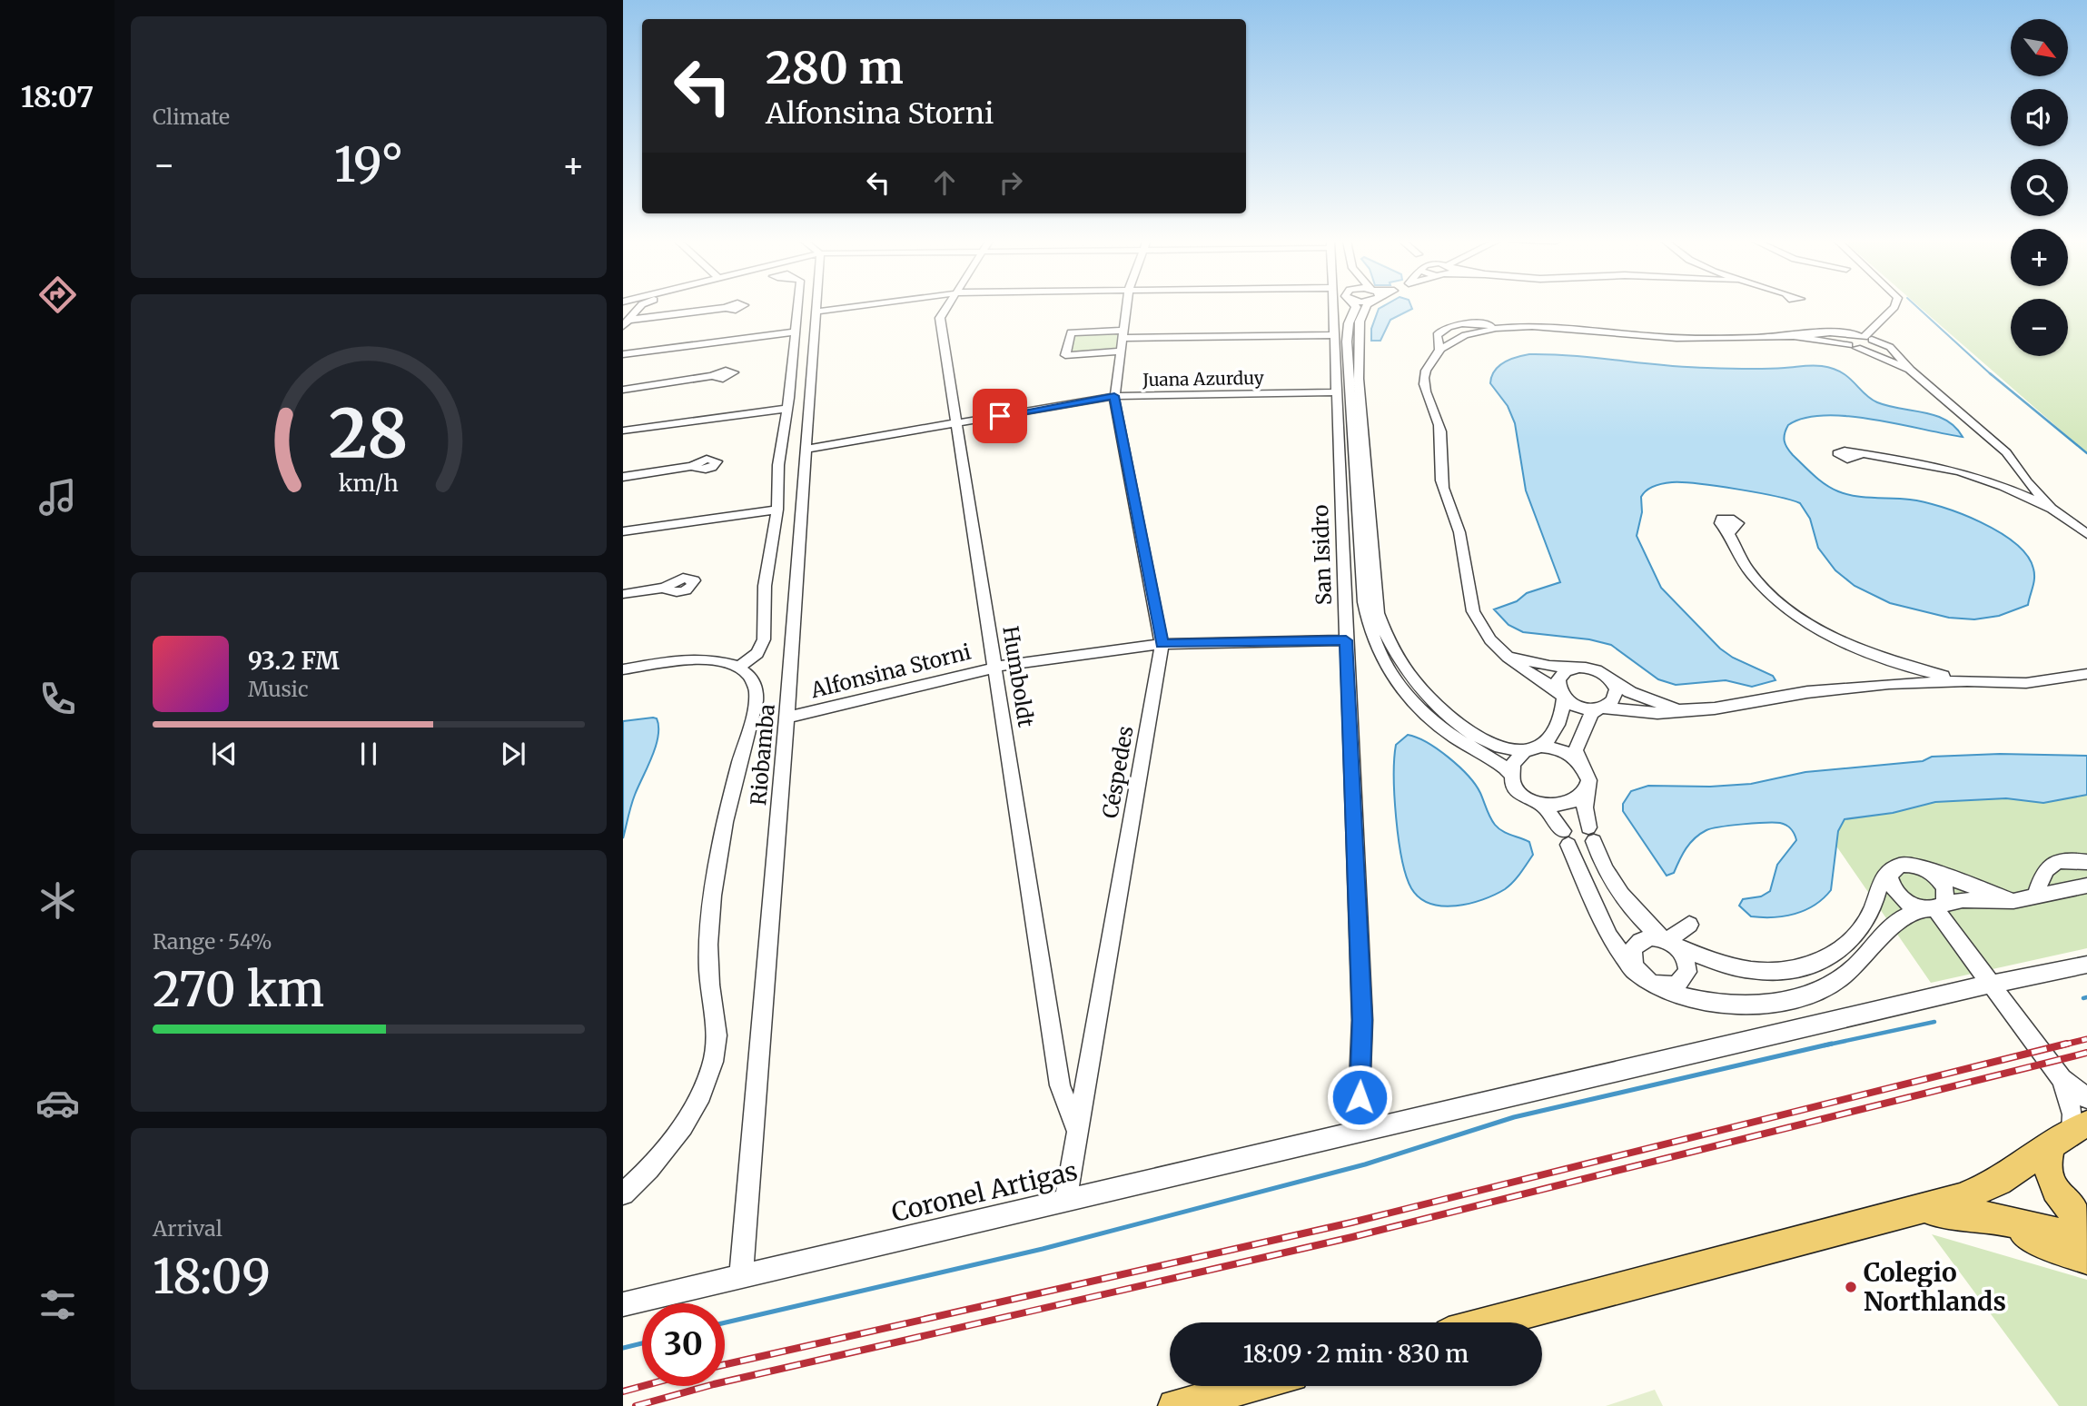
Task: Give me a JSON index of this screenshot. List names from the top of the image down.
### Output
{
  "streets": {
    "street": [
      "Juana Azurduy",
      "San Isidro",
      "Alfonsina Storni",
      "Humboldt",
      "Riobamba",
      "Céspedes",
      "Coronel Artigas"
    ]
  },
  "crossings": [
    ["Juana Azurduy", "San Isidro"],
    ["Juana Azurduy", "Humboldt"],
    ["Juana Azurduy", "Riobamba"],
    ["Juana Azurduy", "Céspedes"],
    ["San Isidro", "Alfonsina Storni"],
    ["San Isidro", "Coronel Artigas"],
    ["Alfonsina Storni", "Humboldt"],
    ["Alfonsina Storni", "Riobamba"],
    ["Alfonsina Storni", "Céspedes"],
    ["Humboldt", "Céspedes"],
    ["Riobamba", "Coronel Artigas"],
    ["Céspedes", "Coronel Artigas"]
  ],
  "places": ["Colegio Northlands"],
  "north": "bottom right",
  "page": {
    "tabs": "18:07",
    "tile": [
      "Climate",
      ["Range · 54%", "270 km"],
      ["Arrival", "18:09"]
    ],
    "map_buttons": ["+", "−"],
    "turn": ["280 m", "Alfonsina Storni"],
    "heat": ["−", "19°", "+"],
    "song": ["93.2 FM", "Music"],
    "limit": "30",
    "trip": "18:09 · 2 min · 830 m",
    "gauge": ["28", "km/h"]
  }
}
